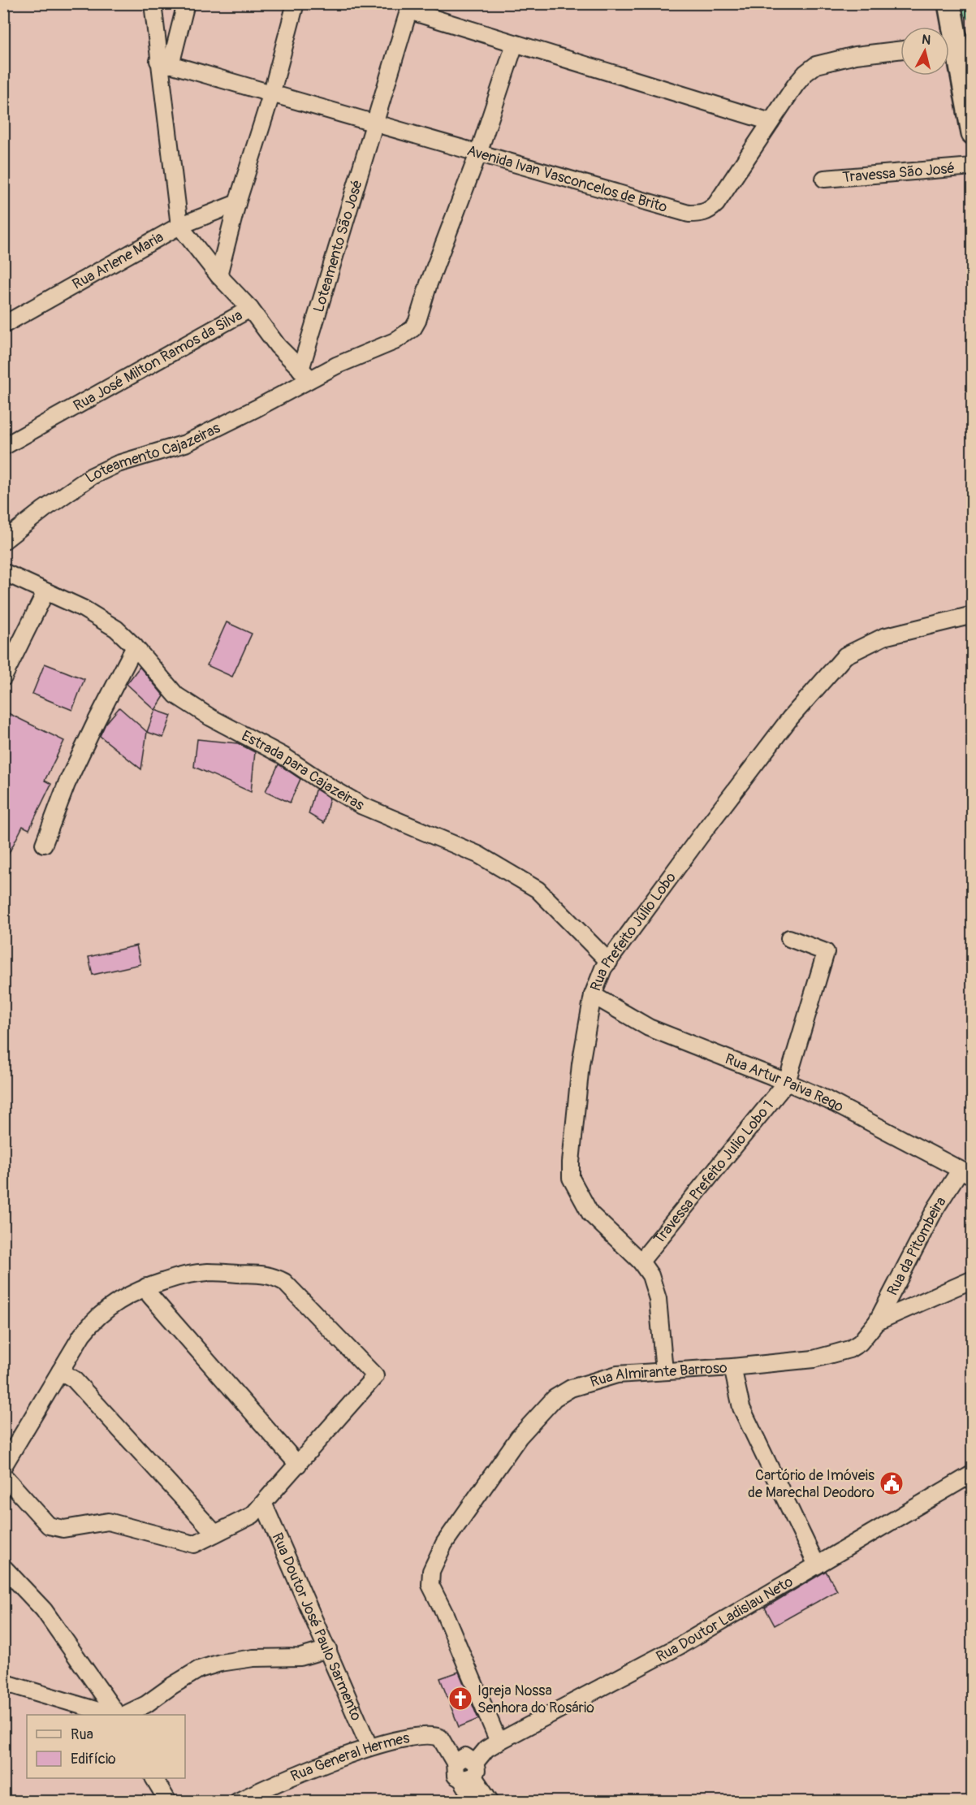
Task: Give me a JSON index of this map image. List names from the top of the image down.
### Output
{
  "streets": {
    "street": [
      "Travessa São José",
      "Avenida Ivan Vasconcelos de Brito",
      "Loteamento São José",
      "Rua Arlene Maria",
      "Rua José Milton Ramos da Silva",
      "Loteamento Cajazeiras",
      "Estrada para Cajazeiras",
      "Rua Prefeito Júlio Lobo",
      "Rua Artur Paiva Rego",
      "Travessa Prefeito Julio Lobo 1",
      "Rua da Pitombeira",
      "Rua Almirante Barroso",
      "Rua Doutor Ladislau Neto",
      "Rua Doutor José Paulo Sarmento",
      "Rua General Hermes"
    ]
  },
  "crossings": [
    ["Avenida Ivan Vasconcelos de Brito", "Loteamento São José"],
    ["Avenida Ivan Vasconcelos de Brito", "Loteamento Cajazeiras"],
    ["Loteamento São José", "Loteamento Cajazeiras"],
    ["Rua Arlene Maria", "Rua José Milton Ramos da Silva"],
    ["Estrada para Cajazeiras", "Rua Prefeito Júlio Lobo"],
    ["Rua Prefeito Júlio Lobo", "Rua Artur Paiva Rego"],
    ["Rua Prefeito Júlio Lobo", "Travessa Prefeito Julio Lobo 1"],
    ["Rua Prefeito Júlio Lobo", "Rua Almirante Barroso"],
    ["Rua Artur Paiva Rego", "Travessa Prefeito Julio Lobo 1"],
    ["Rua Artur Paiva Rego", "Rua da Pitombeira"],
    ["Rua da Pitombeira", "Rua Almirante Barroso"],
    ["Rua Almirante Barroso", "Rua Doutor Ladislau Neto"],
    ["Rua Doutor Ladislau Neto", "Rua General Hermes"],
    ["Rua Doutor José Paulo Sarmento", "Rua General Hermes"]
  ],
  "places": {
    "public building": ["Cartório de Imóveis de Marechal Deodoro"],
    "church": ["Igreja Nossa Senhora do Rosário"]
  },
  "legend": ["Rua", "Edifício"],
  "north": "top"
}
